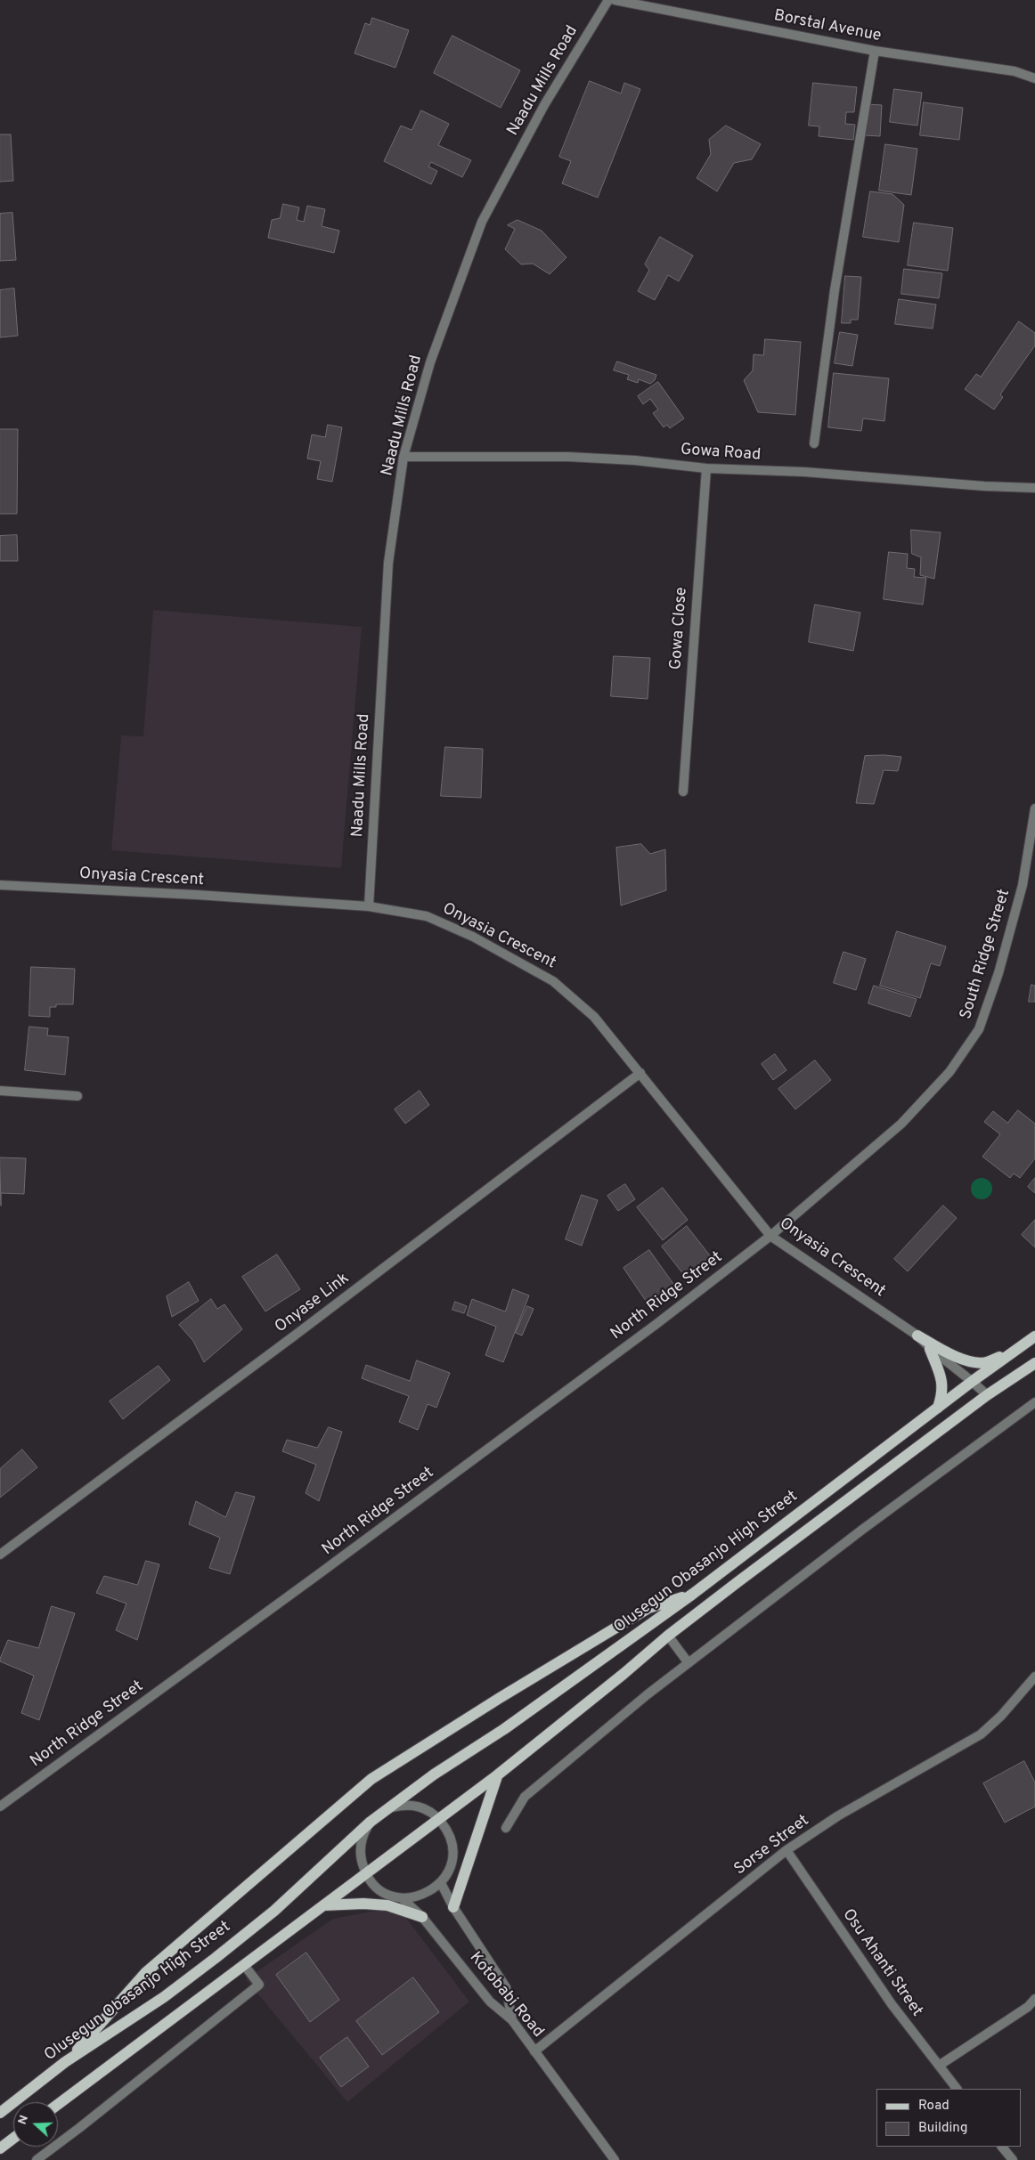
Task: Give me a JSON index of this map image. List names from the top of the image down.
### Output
{
  "streets": {
    "main road": ["Olusegun Obasanjo High Street"],
    "street": [
      "Borstal Avenue",
      "Naadu Mills Road",
      "Gowa Road",
      "Gowa Close",
      "Onyasia Crescent",
      "South Ridge Street",
      "North Ridge Street",
      "Onyase Link",
      "Sorse Street",
      "Osu Ahanti Street",
      "Kotobabi Road"
    ]
  },
  "crossings": [
    ["Naadu Mills Road", "Gowa Road"],
    ["Naadu Mills Road", "Onyasia Crescent"],
    ["Gowa Road", "Gowa Close"],
    ["Onyasia Crescent", "South Ridge Street"],
    ["Onyasia Crescent", "North Ridge Street"],
    ["Onyasia Crescent", "Onyase Link"],
    ["Onyasia Crescent", "Olusegun Obasanjo High Street"],
    ["South Ridge Street", "North Ridge Street"],
    ["Olusegun Obasanjo High Street", "Kotobabi Road"],
    ["Sorse Street", "Osu Ahanti Street"],
    ["Sorse Street", "Kotobabi Road"]
  ],
  "legend": ["Road", "Building"],
  "north": "left"
}
